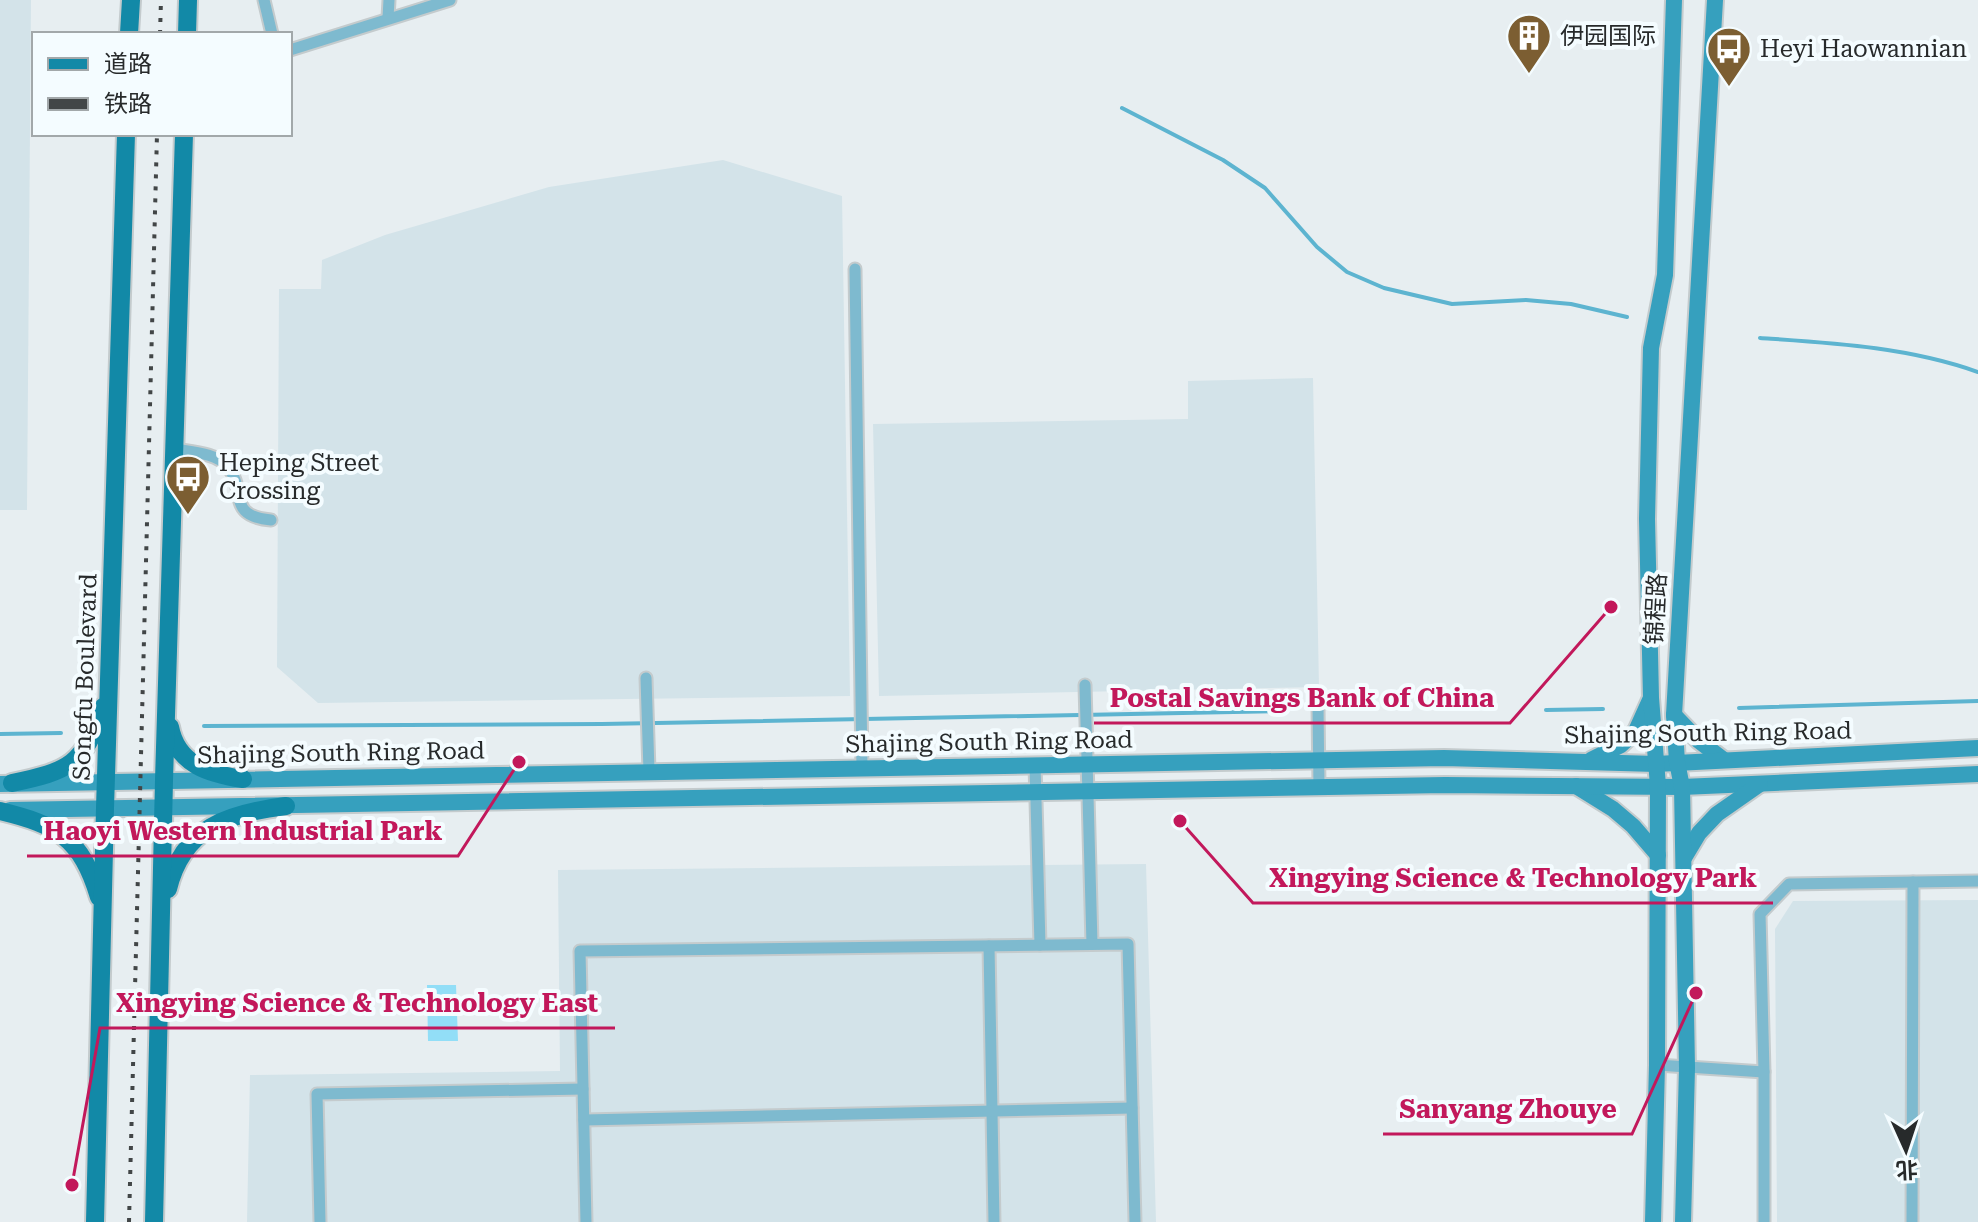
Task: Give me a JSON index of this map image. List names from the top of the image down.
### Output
{
  "streets": {
    "main road": ["锦程路", "Songfu Boulevard", "Shajing South Ring Road"]
  },
  "crossings": [
    ["锦程路", "Shajing South Ring Road"],
    ["Songfu Boulevard", "Shajing South Ring Road"]
  ],
  "places": {
    "building": ["伊园国际"],
    "bus stop": ["Heyi Haowannian", "Heping Street Crossing"],
    "other": [
      "Postal Savings Bank of China",
      "Haoyi Western Industrial Park",
      "Xingying Science & Technology Park",
      "Sanyang Zhouye",
      "Xingying Science & Technology East"
    ]
  },
  "legend": ["道路", "铁路"],
  "north": "bottom"
}
